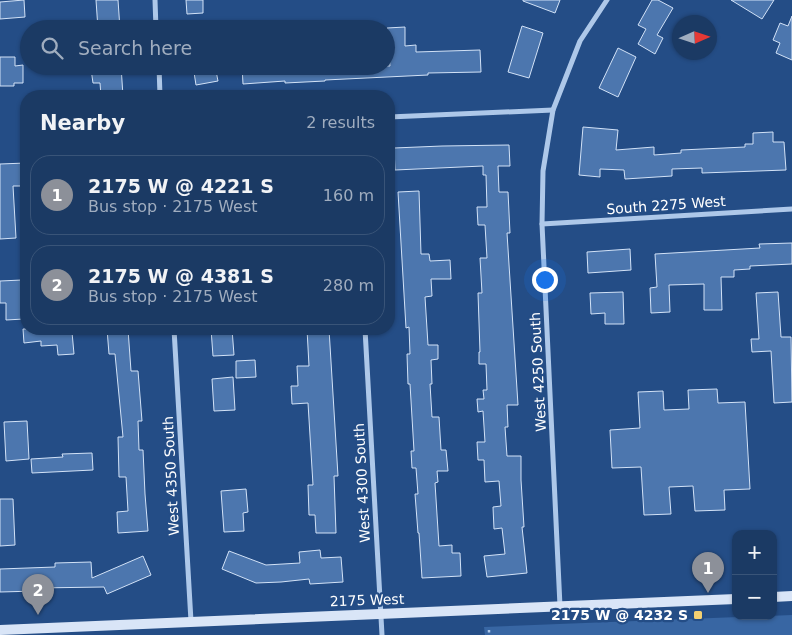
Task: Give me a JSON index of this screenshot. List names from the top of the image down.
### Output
{
  "streets": {
    "street": [
      "South 2275 West",
      "West 4250 South",
      "West 4350 South",
      "West 4300 South",
      "2175 West"
    ]
  },
  "crossings": [
    ["South 2275 West", "West 4250 South"],
    ["West 4250 South", "2175 West"],
    ["West 4350 South", "2175 West"],
    ["West 4300 South", "2175 West"]
  ],
  "places": {
    "transit": ["2175 W @ 4232 S"]
  },
  "north": "right",
  "page": {
    "search": "Search here",
    "heading": ["Nearby", "2 results"],
    "list": [
      {
        "mark": "1",
        "name": "2175 W @ 4221 S",
        "note": "Bus stop · 2175 West",
        "value": "160 m"
      },
      {
        "mark": "2",
        "name": "2175 W @ 4381 S",
        "note": "Bus stop · 2175 West",
        "value": "280 m"
      }
    ],
    "map_buttons": ["+", "−"],
    "pins": ["1", "2"]
  }
}
